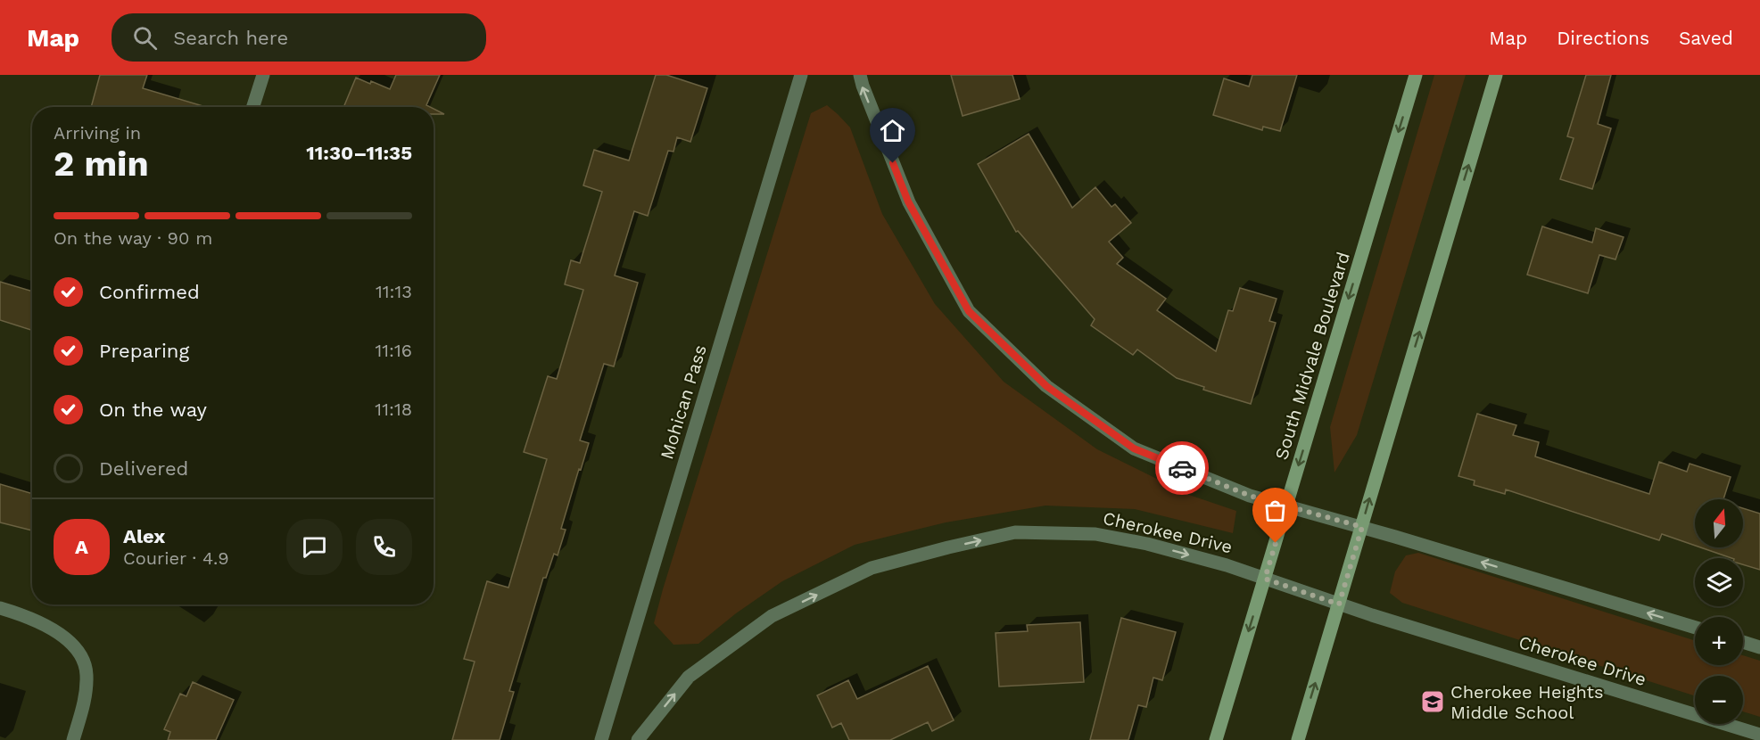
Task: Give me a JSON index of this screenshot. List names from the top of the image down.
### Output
{
  "streets": {
    "main road": ["South Midvale Boulevard"],
    "street": ["Mohican Pass", "Cherokee Drive"]
  },
  "crossings": [
    ["South Midvale Boulevard", "Cherokee Drive"]
  ],
  "one_way": ["Cherokee Drive"],
  "places": {
    "school or university": ["Cherokee Heights Middle School"]
  },
  "north": "top",
  "page": {
    "header": "Map",
    "search": "Search here",
    "nav": ["Map", "Directions", "Saved"],
    "heading": ["2 min", "Arriving in", "11:30–11:35"],
    "panel": ["Alex", "Courier · 4.9"],
    "bar": "On the way · 90 m",
    "list": [
      ["Confirmed", "11:13"],
      ["Preparing", "11:16"],
      ["On the way", "11:18"],
      "Delivered"
    ],
    "map_buttons": ["+", "−"],
    "round": "A"
  }
}
